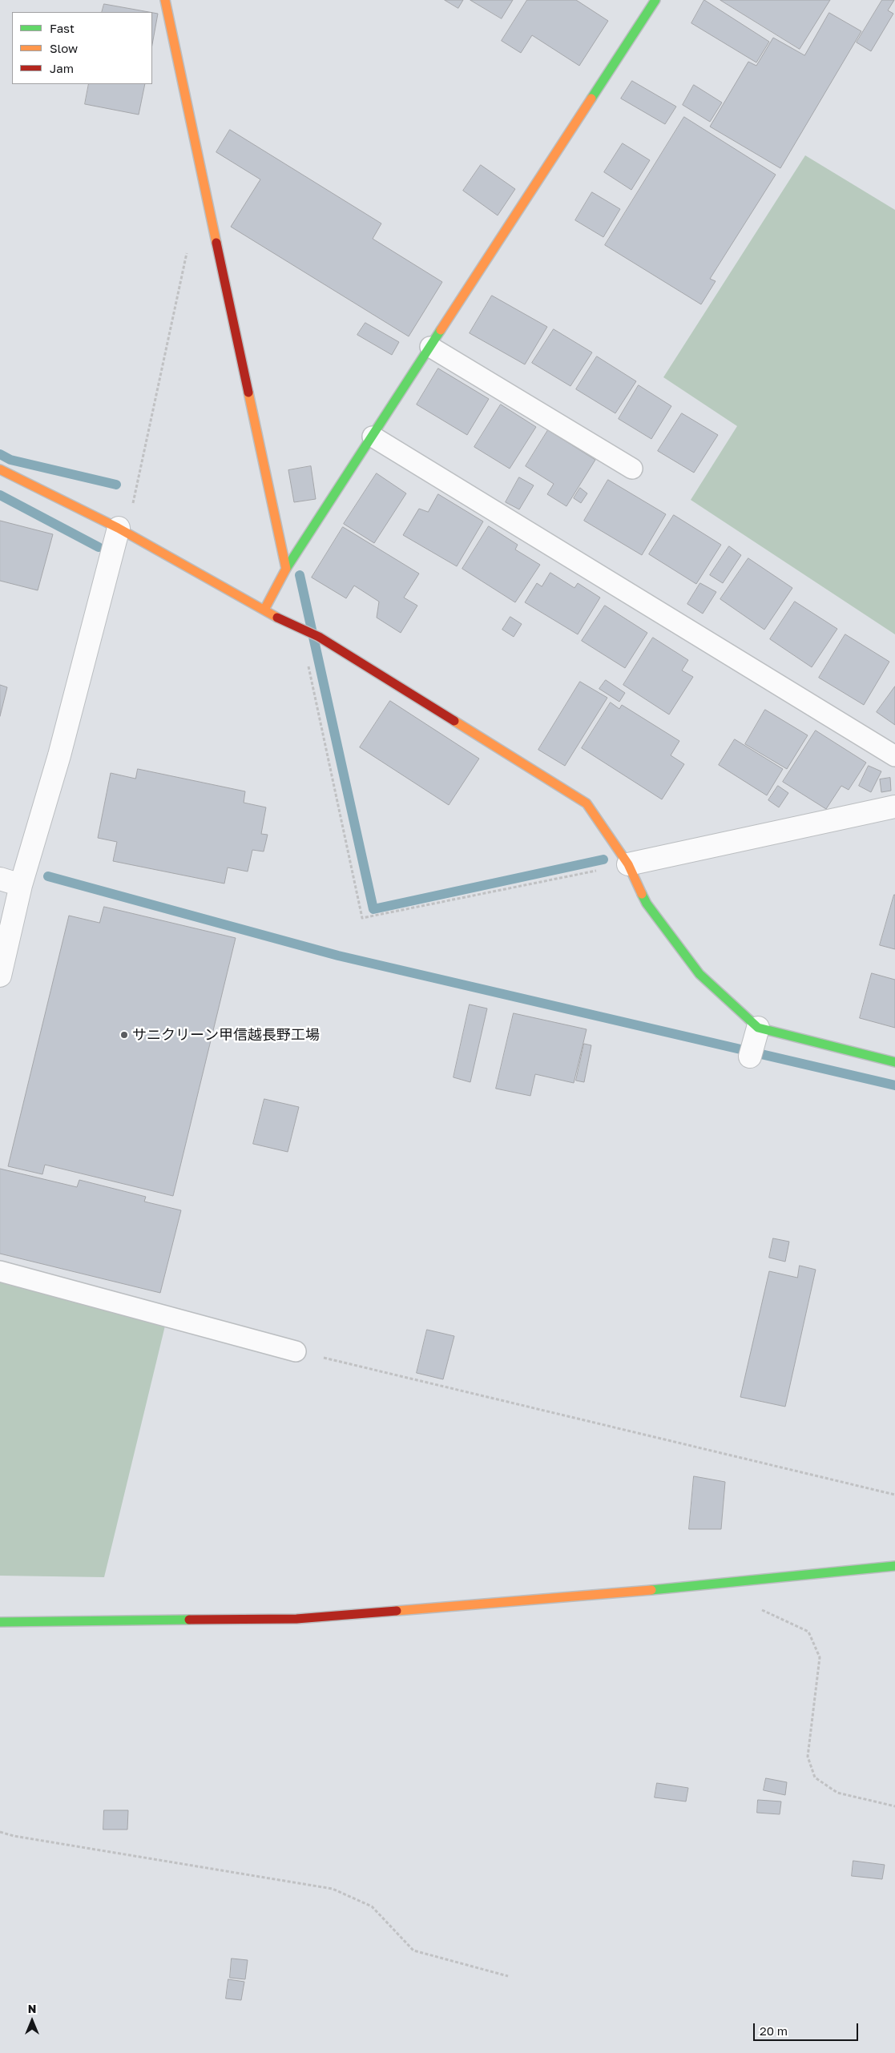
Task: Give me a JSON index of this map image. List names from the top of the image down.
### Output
{
  "places": ["サニクリーン甲信越長野工場"],
  "legend": ["Fast", "Slow", "Jam"],
  "scale_bar": "20 m",
  "north": "top"
}
